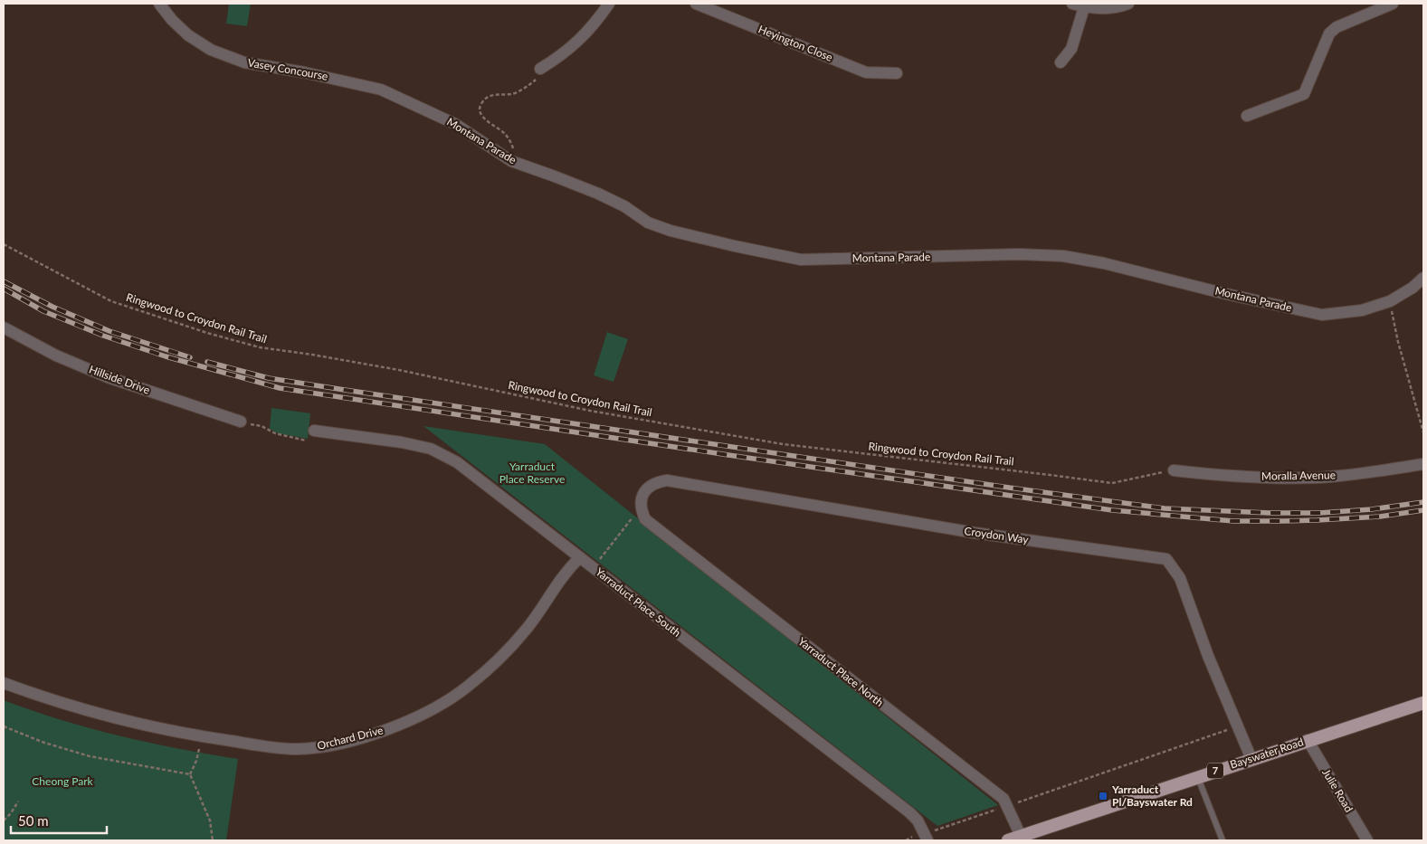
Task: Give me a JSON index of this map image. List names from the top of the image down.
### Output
{
  "streets": {
    "main road": ["Bayswater Road", "7"],
    "street": [
      "Heyington Close",
      "Vasey Concourse",
      "Montana Parade",
      "Hillside Drive",
      "Moralla Avenue",
      "Croydon Way",
      "Yarraduct Place South",
      "Yarraduct Place North",
      "Orchard Drive",
      "Julie Road"
    ],
    "path": ["Ringwood to Croydon Rail Trail"]
  },
  "crossings": [
    ["Vasey Concourse", "Montana Parade"],
    ["Ringwood to Croydon Rail Trail", "Moralla Avenue"],
    ["Croydon Way", "Yarraduct Place North"],
    ["Croydon Way", "Bayswater Road"],
    ["Yarraduct Place South", "Orchard Drive"],
    ["Yarraduct Place North", "Bayswater Road"],
    ["Bayswater Road", "Julie Road"]
  ],
  "parks": ["Yarraduct Place Reserve", "Cheong Park"],
  "places": {
    "transit": ["Yarraduct Pl/Bayswater Rd"]
  },
  "scale_bar": "50 m"
}
